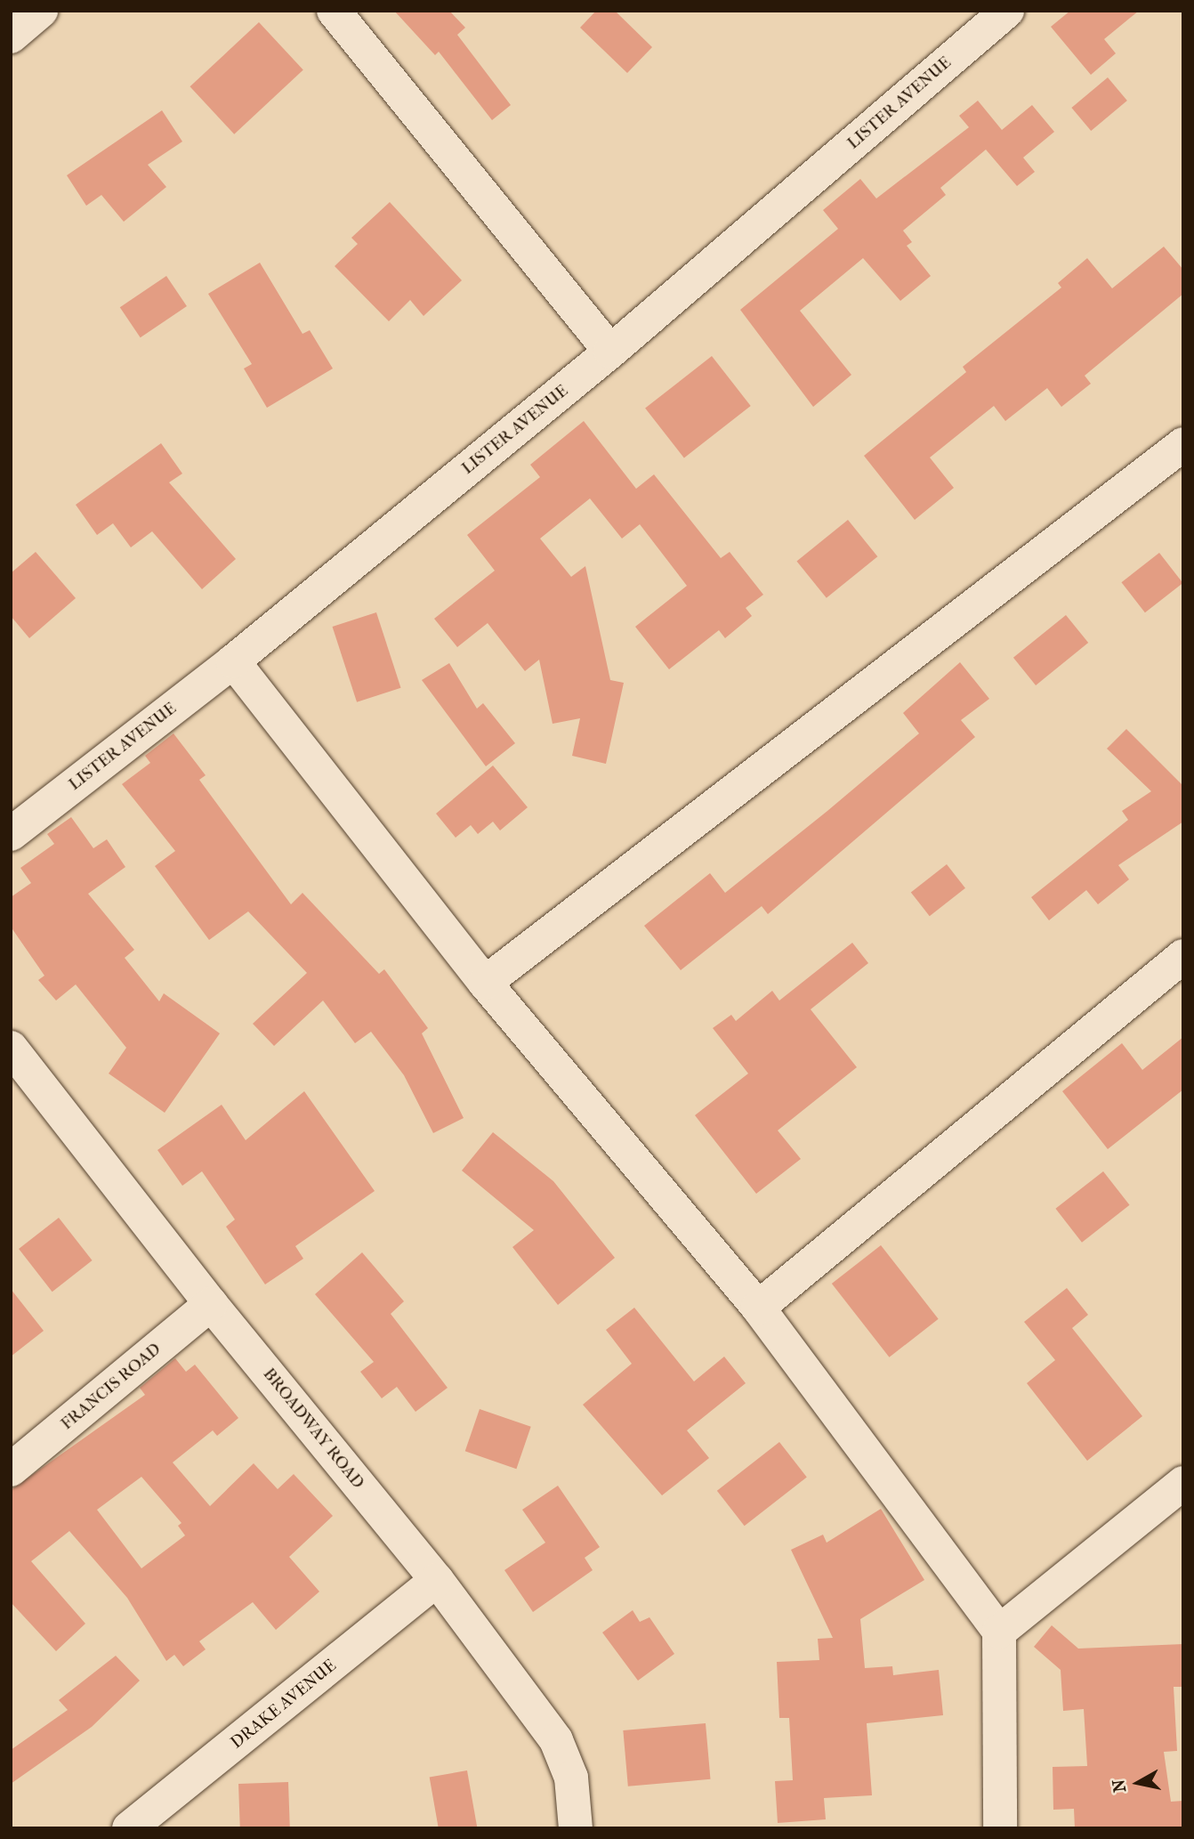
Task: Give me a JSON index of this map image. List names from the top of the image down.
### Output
{
  "streets": {
    "street": [
      "LISTER AVENUE",
      "FRANCIS ROAD",
      "BROADWAY ROAD",
      "DRAKE AVENUE"
    ]
  },
  "crossings": [
    ["FRANCIS ROAD", "BROADWAY ROAD"],
    ["BROADWAY ROAD", "DRAKE AVENUE"]
  ],
  "north": "left"
}
